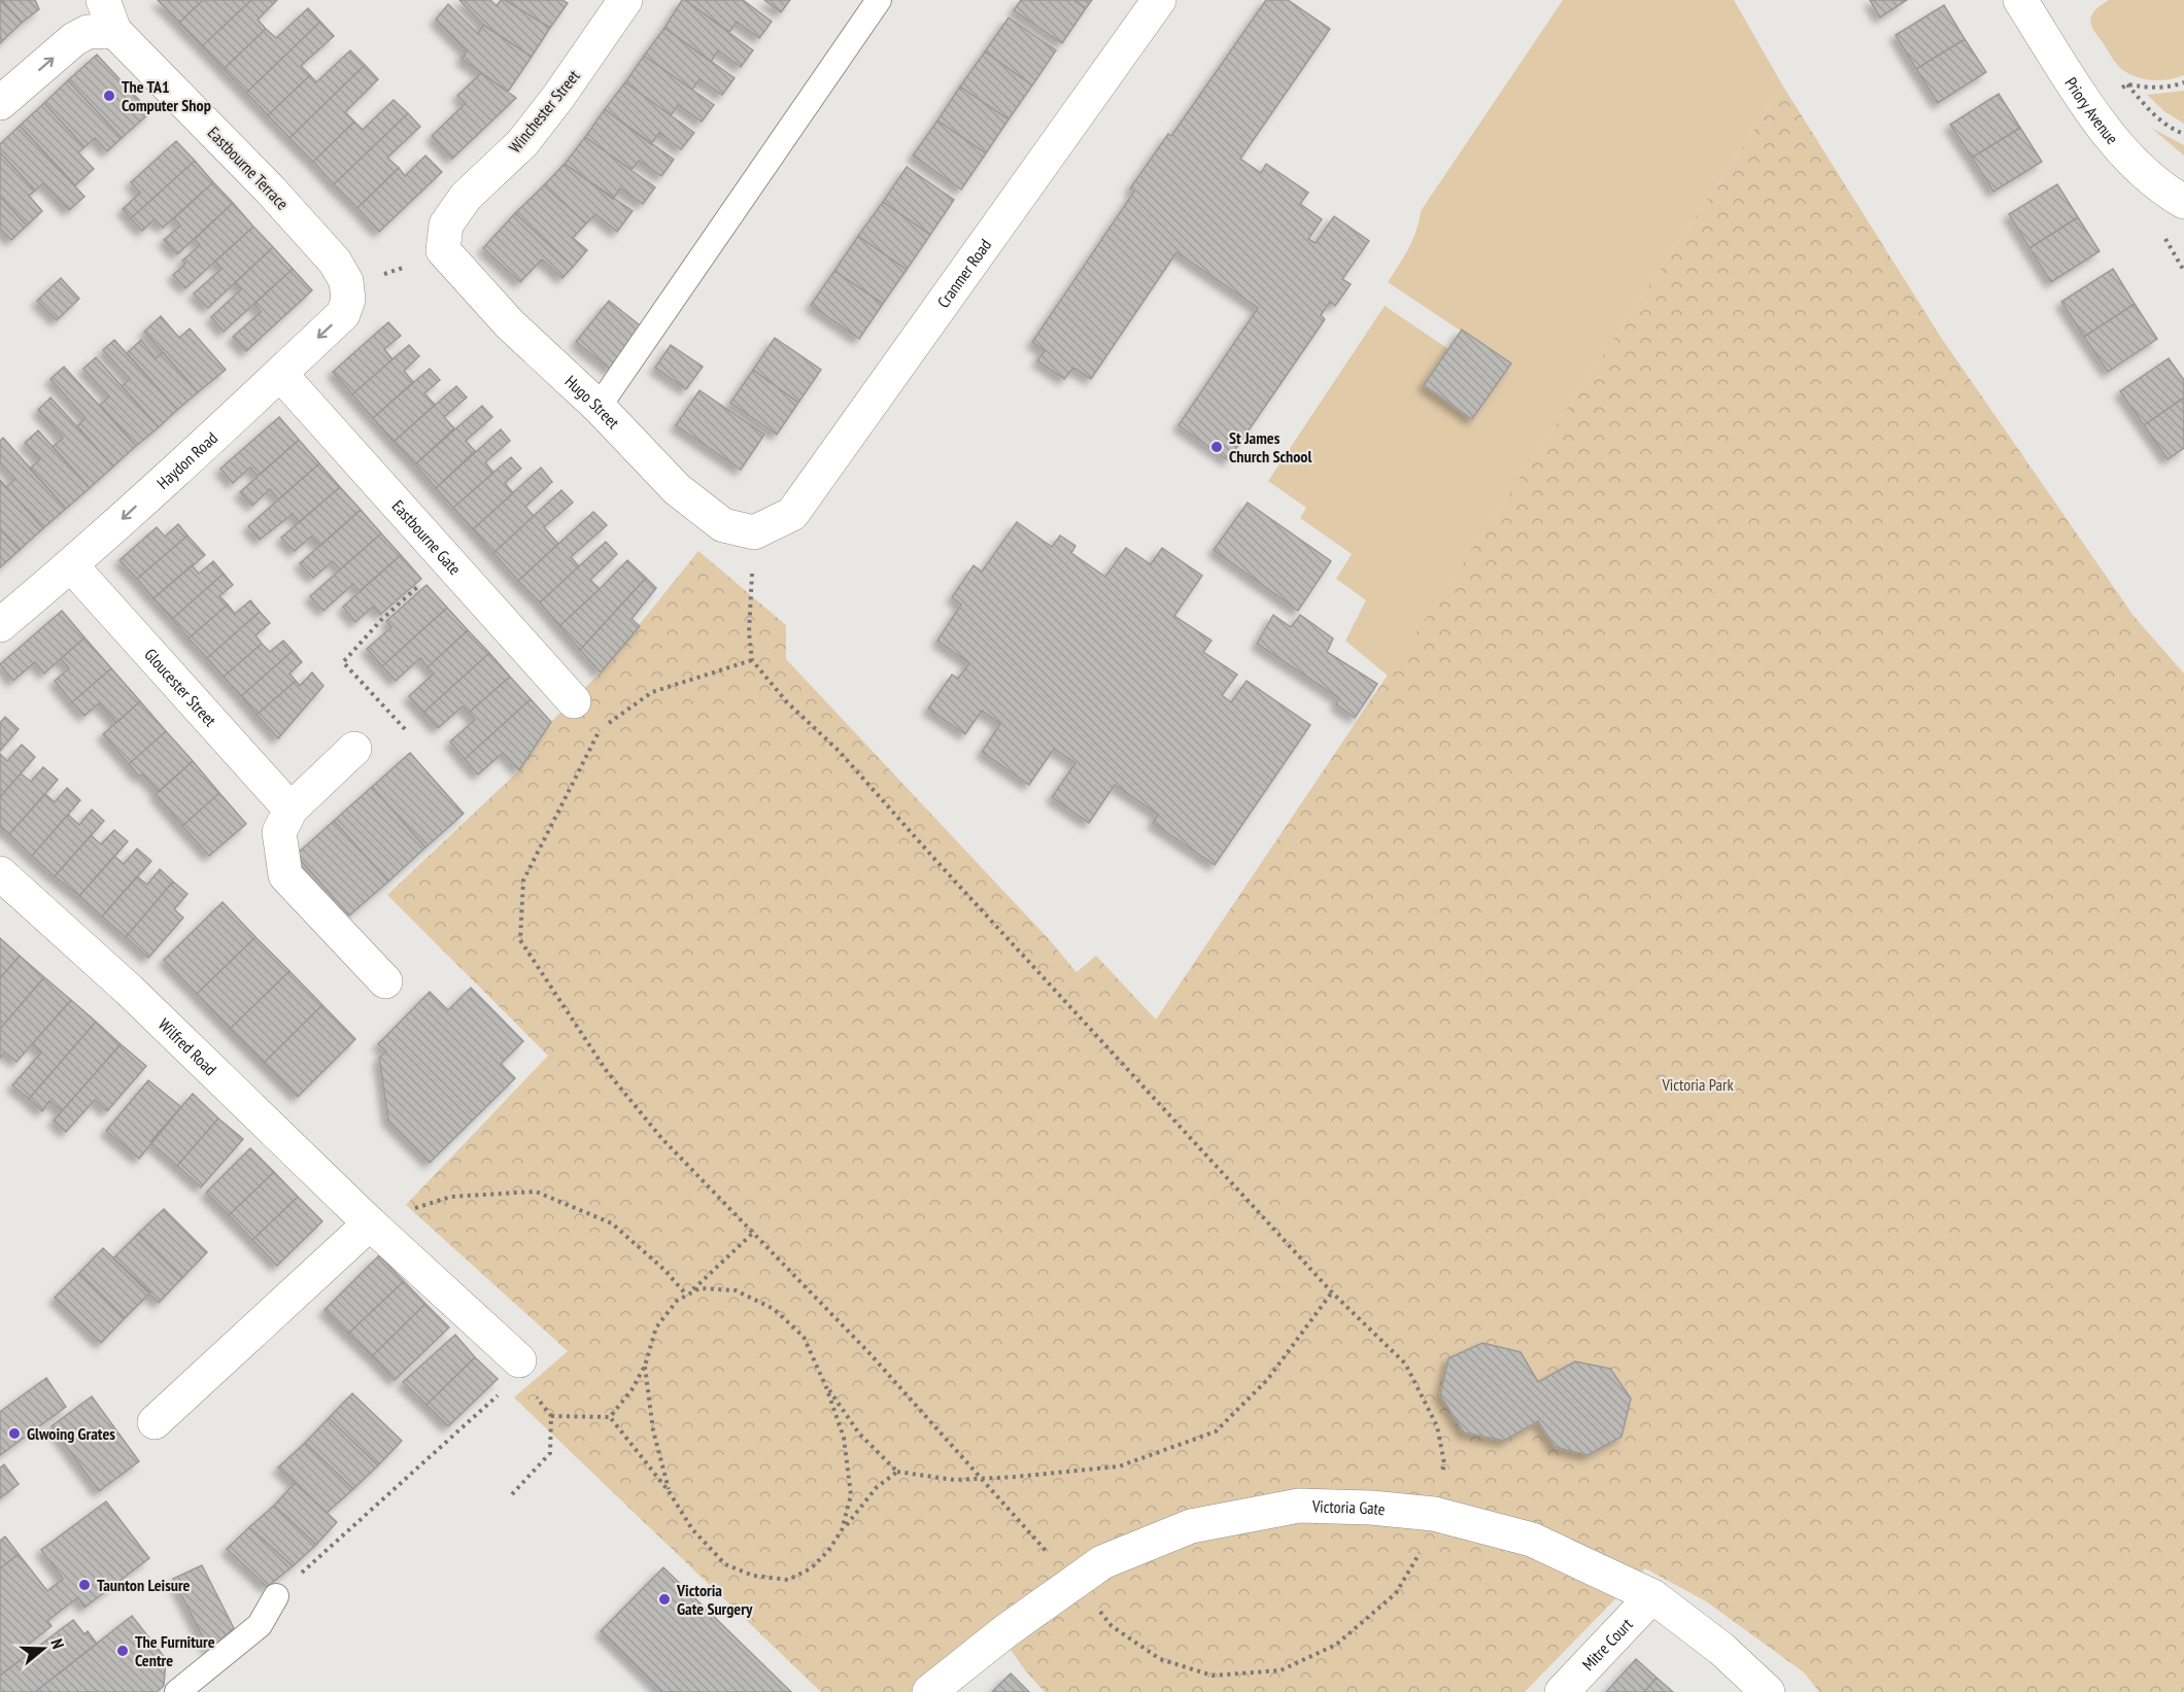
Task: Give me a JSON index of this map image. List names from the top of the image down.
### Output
{
  "streets": {
    "street": [
      "Priory Avenue",
      "Winchester Street",
      "Eastbourne Terrace",
      "Cranmer Road",
      "Hugo Street",
      "Haydon Road",
      "Eastbourne Gate",
      "Gloucester Street",
      "Wilfred Road",
      "Victoria Gate",
      "Mitre Court"
    ]
  },
  "crossings": [
    ["Winchester Street", "Hugo Street"],
    ["Eastbourne Terrace", "Haydon Road"],
    ["Cranmer Road", "Hugo Street"],
    ["Haydon Road", "Eastbourne Gate"],
    ["Haydon Road", "Gloucester Street"],
    ["Victoria Gate", "Mitre Court"]
  ],
  "one_way": ["Haydon Road"],
  "parks": ["Victoria Park"],
  "places": [
    "The TA1 Computer Shop",
    "St James Church School",
    "Glwoing Grates",
    "Taunton Leisure",
    "Victoria Gate Surgery",
    "The Furniture Centre"
  ],
  "north": "right"
}
